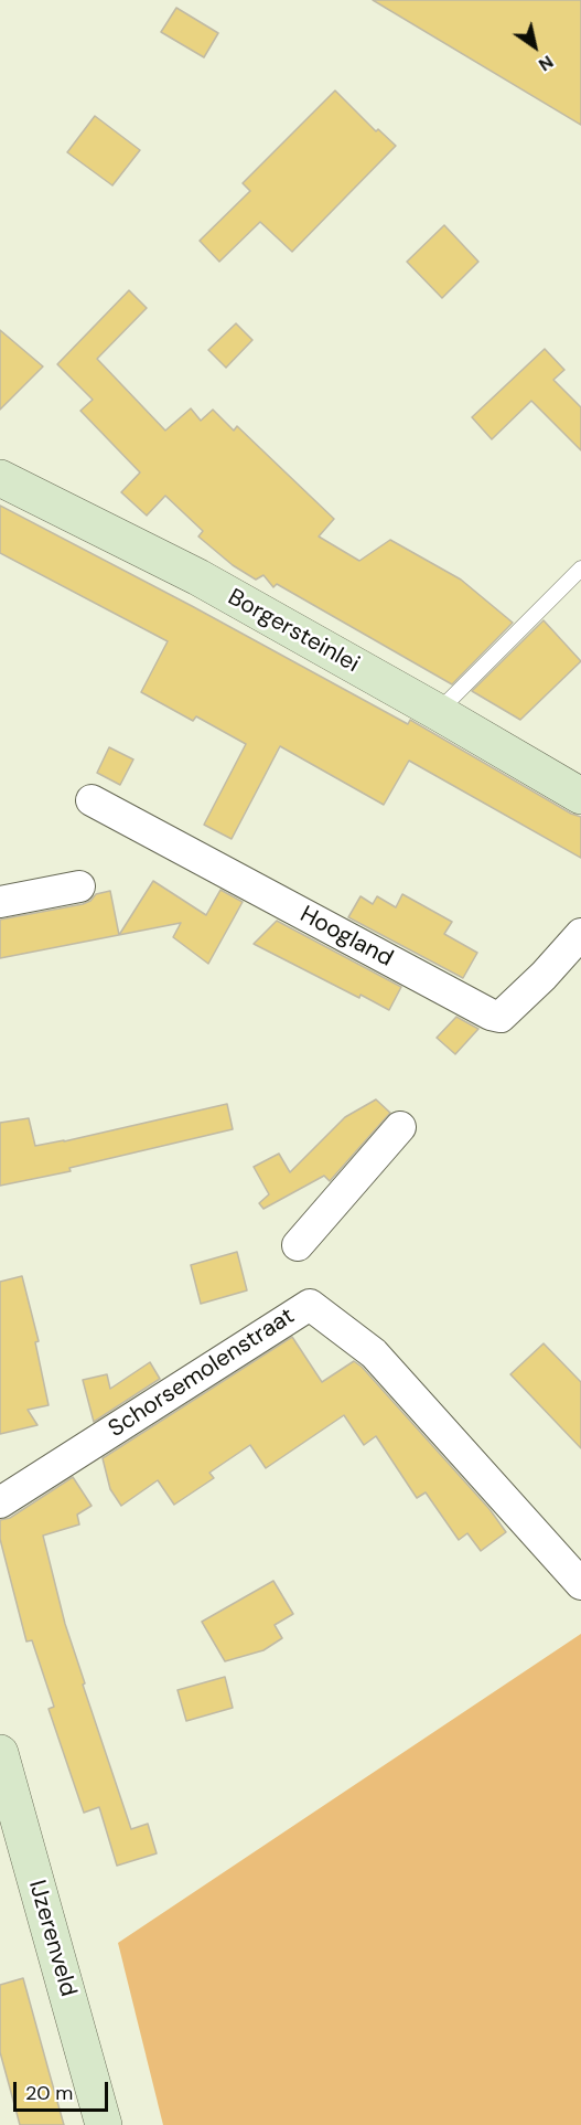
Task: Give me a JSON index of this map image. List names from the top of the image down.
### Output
{
  "streets": {
    "street": [
      "Borgersteinlei",
      "Hoogland",
      "Schorsemolenstraat",
      "IJzerenveld"
    ]
  },
  "scale_bar": "20 m",
  "north": "bottom right"
}
